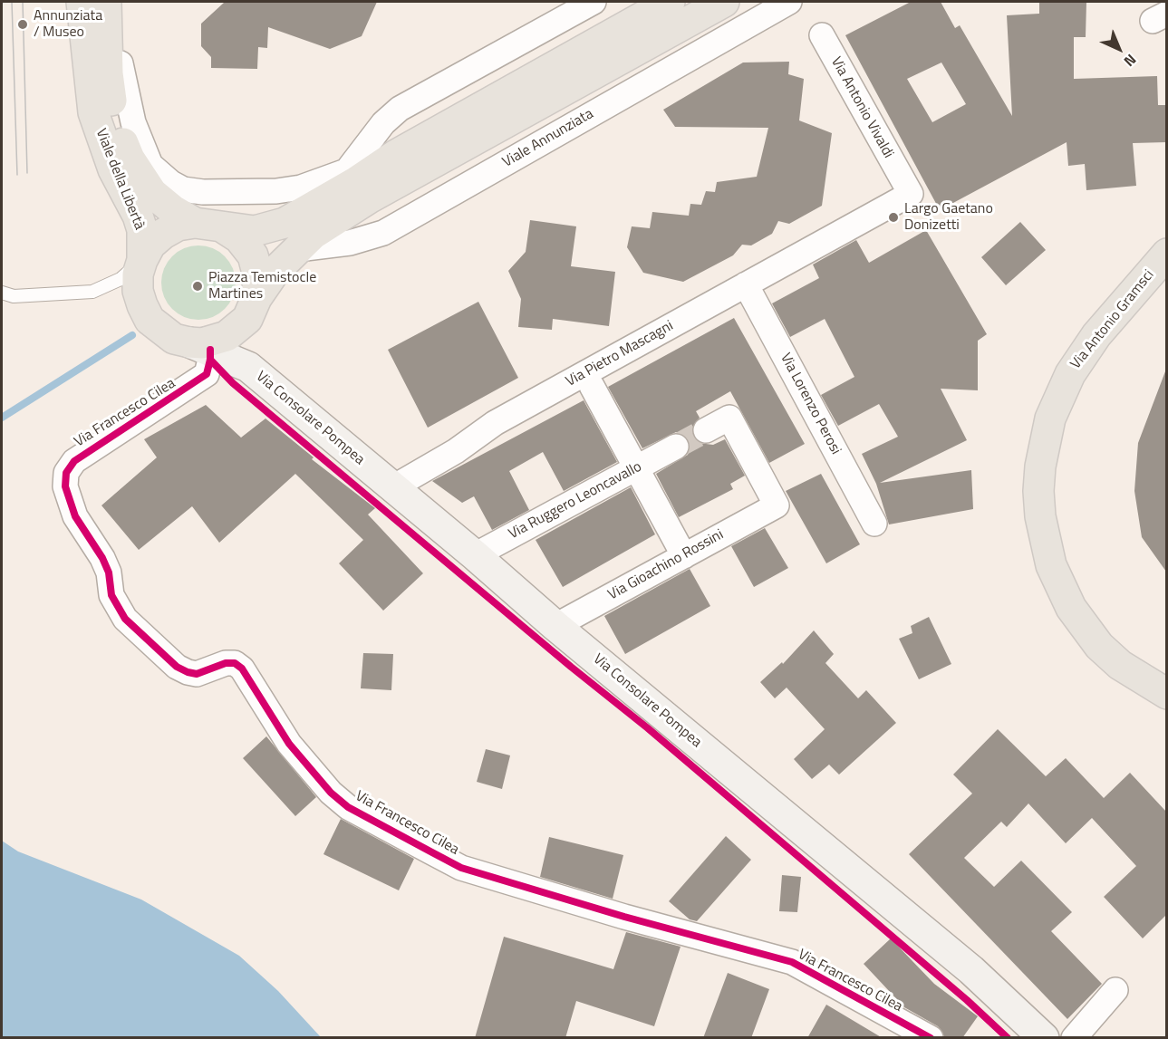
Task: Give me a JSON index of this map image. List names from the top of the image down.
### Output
{
  "streets": {
    "main road": ["Viale della Libertà", "Via Antonio Gramsci", "Via Consolare Pompea"],
    "street": [
      "Via Antonio Vivaldi",
      "Viale Annunziata",
      "Via Pietro Mascagni",
      "Via Lorenzo Perosi",
      "Via Francesco Cilea",
      "Via Ruggero Leoncavallo",
      "Via Gioachino Rossini"
    ]
  },
  "crossings": [
    ["Via Antonio Vivaldi", "Via Pietro Mascagni"],
    ["Viale della Libertà", "Via Francesco Cilea"],
    ["Viale della Libertà", "Via Consolare Pompea"],
    ["Via Pietro Mascagni", "Via Lorenzo Perosi"],
    ["Via Pietro Mascagni", "Via Consolare Pompea"],
    ["Via Francesco Cilea", "Via Consolare Pompea"],
    ["Via Consolare Pompea", "Via Ruggero Leoncavallo"],
    ["Via Consolare Pompea", "Via Gioachino Rossini"]
  ],
  "places": ["Annunziata / Museo", "Largo Gaetano Donizetti", "Piazza Temistocle Martines"],
  "north": "bottom right"
}
